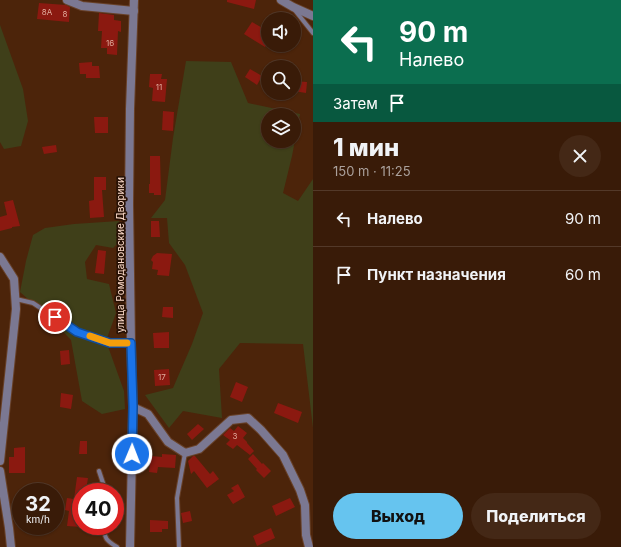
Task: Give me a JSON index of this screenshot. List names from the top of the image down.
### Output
{
  "streets": {
    "street": ["улица Ромодановские Дворики"]
  },
  "house_numbers": [
    "8А",
    "8",
    "16",
    "11",
    "17",
    "3"
  ],
  "page": {
    "turn": ["90 m", "Налево"],
    "then": "Затем",
    "heading": ["1 мин", "150 m · 11:25"],
    "list": [
      {
        "name": "Налево",
        "value": "90 m"
      },
      {
        "name": "Пункт назначения",
        "value": "60 m"
      }
    ],
    "speed": "32 km/h",
    "limit": "40",
    "buttons": ["Выход", "Поделиться"]
  }
}
